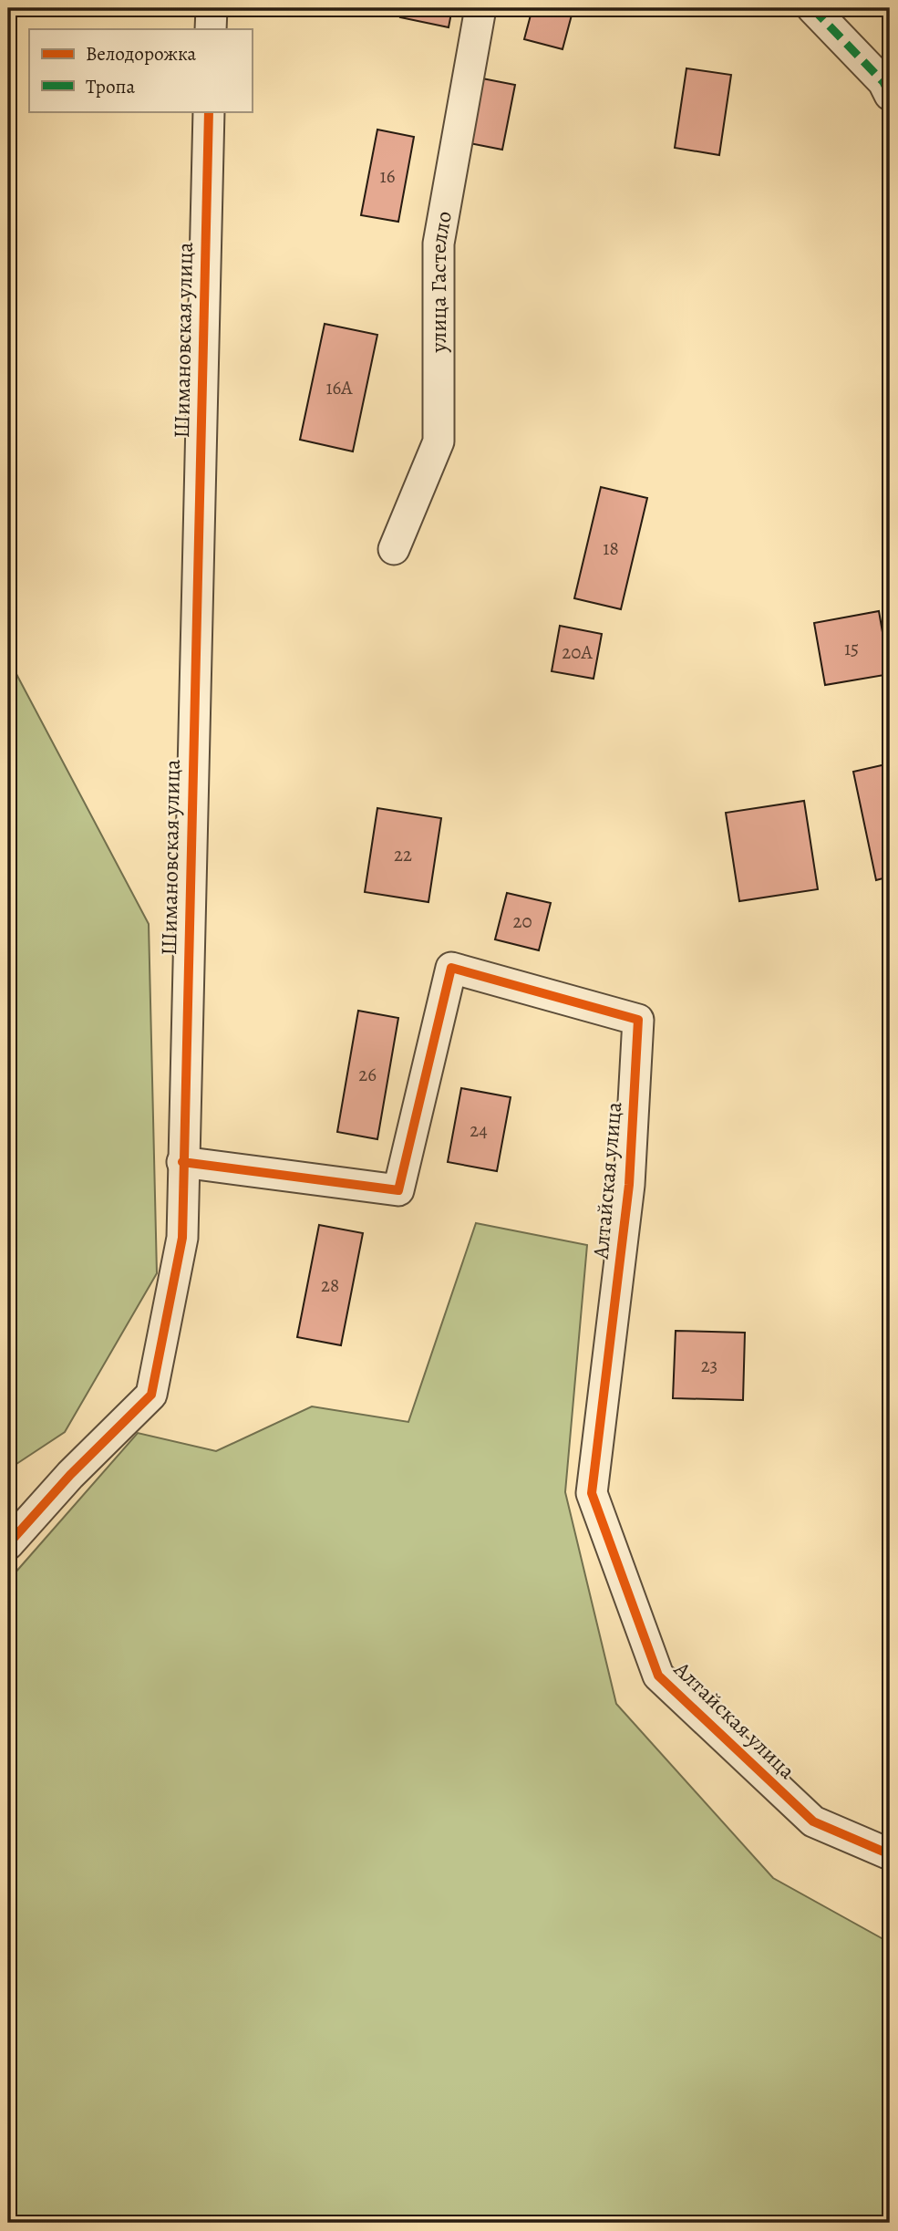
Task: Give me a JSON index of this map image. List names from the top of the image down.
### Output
{
  "streets": {
    "street": ["улица Гастелло", "Шимановская улица", "Алтайская улица"]
  },
  "crossings": [
    ["Шимановская улица", "Алтайская улица"]
  ],
  "house_numbers": [
    "16",
    "16А",
    "18",
    "15",
    "20А",
    "22",
    "20",
    "26",
    "24",
    "28",
    "23"
  ],
  "legend": ["Велодорожка", "Тропа"]
}
